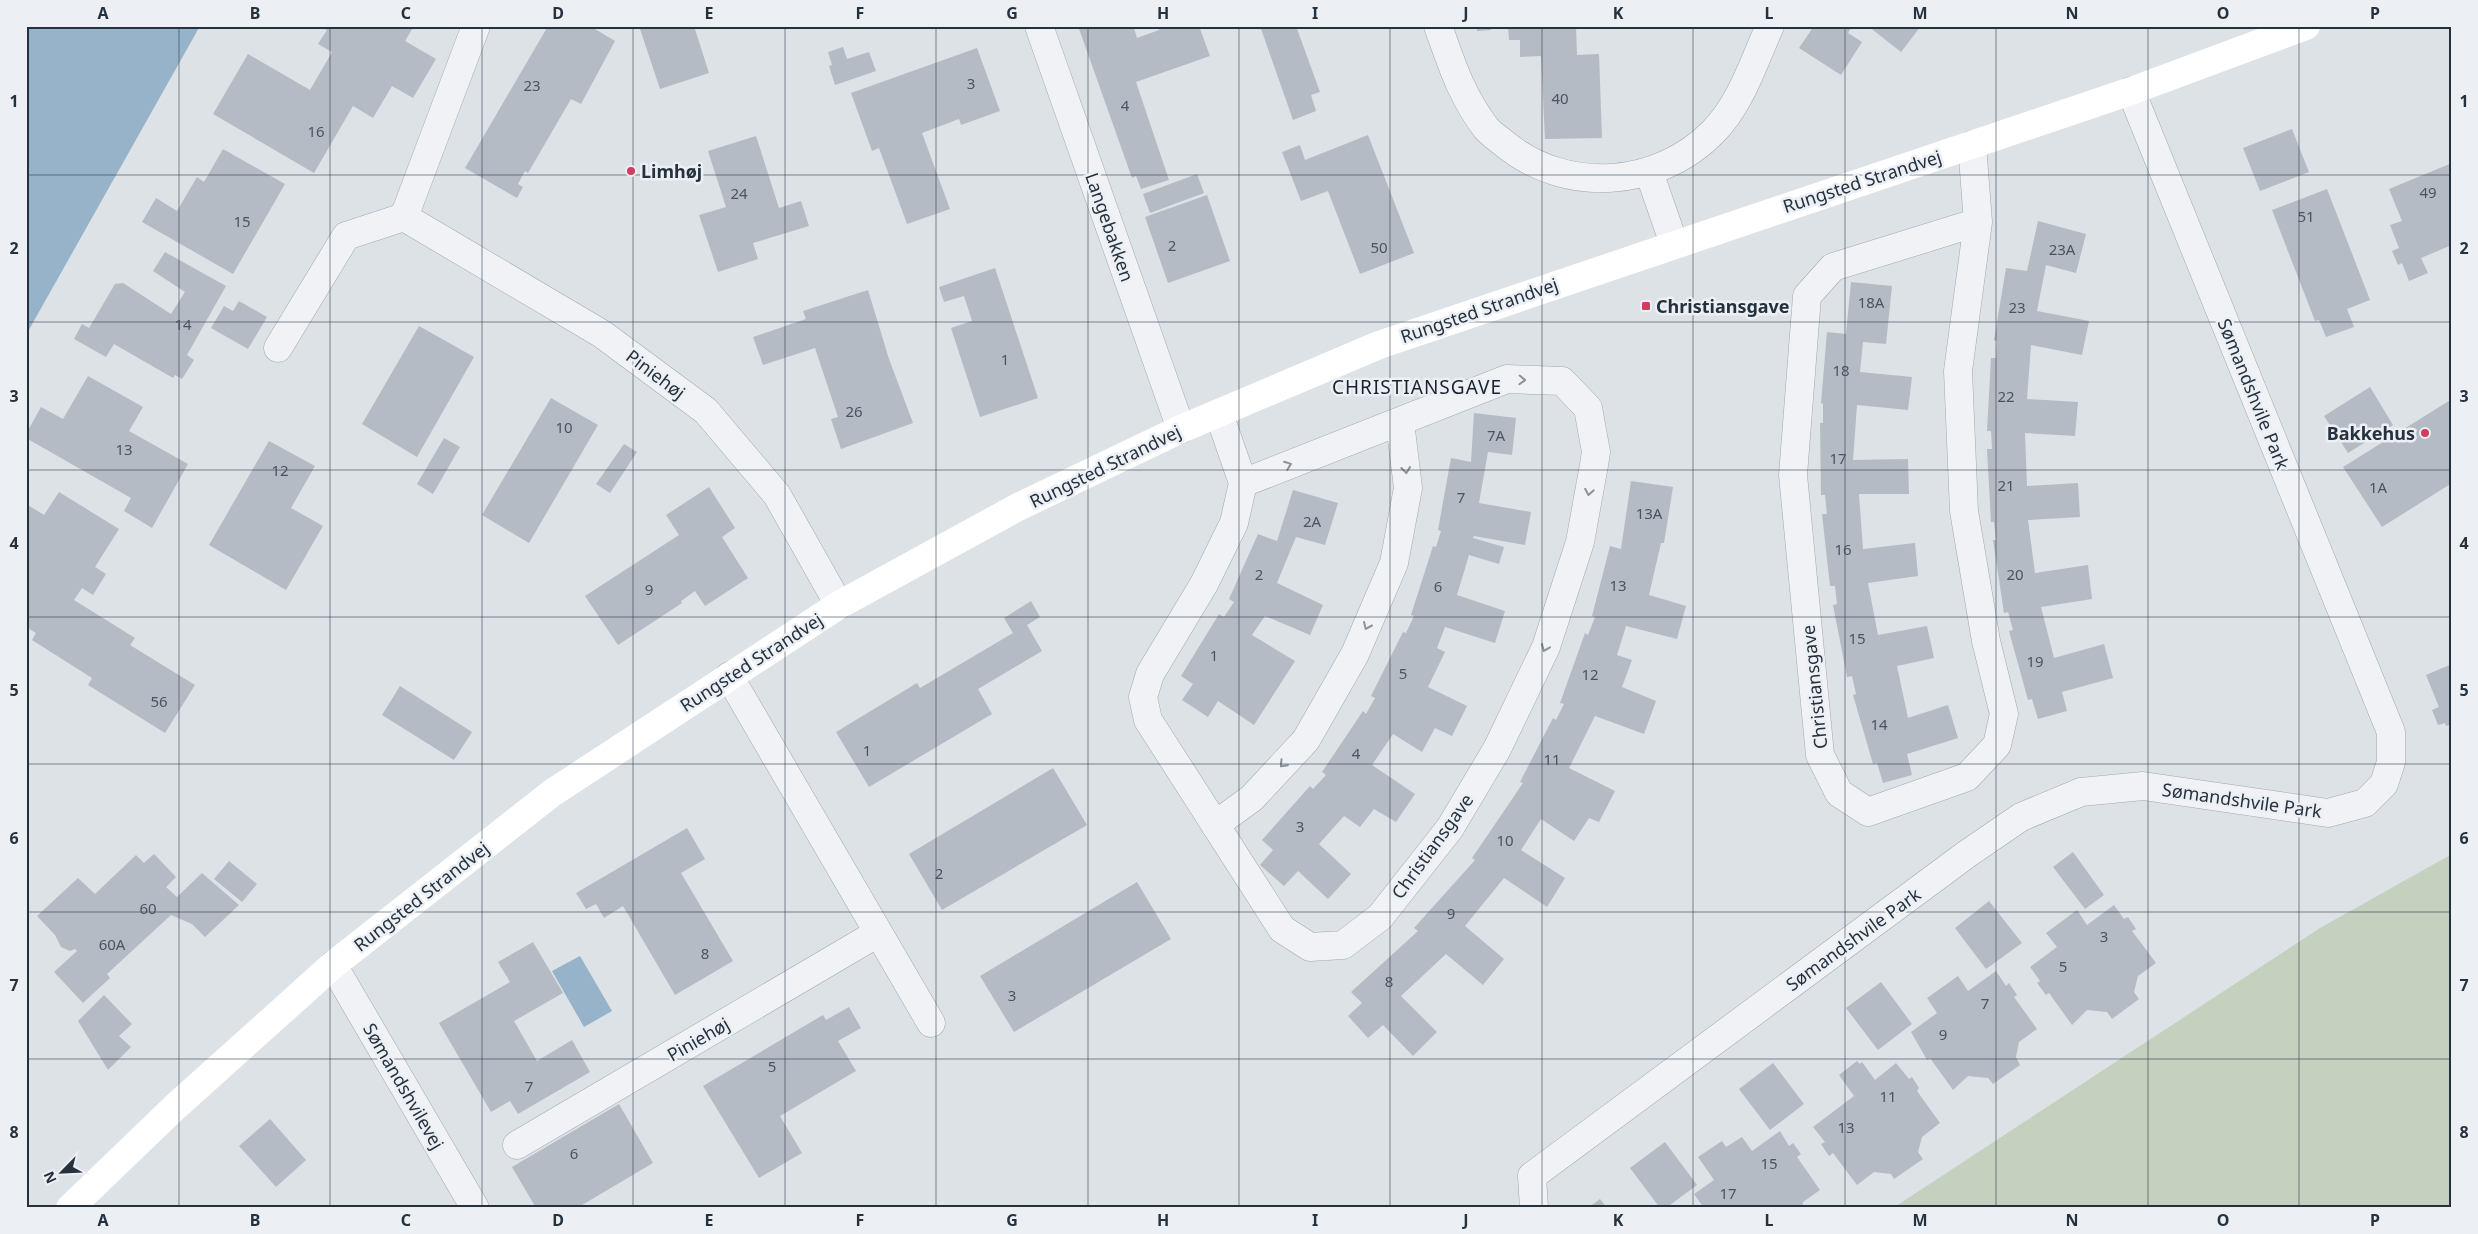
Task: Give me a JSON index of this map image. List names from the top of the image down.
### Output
{
  "streets": {
    "main road": ["Rungsted Strandvej"],
    "street": [
      "Langebakken",
      "Piniehøj",
      "Sømandshvile Park",
      "Christiansgave",
      "Sømandshvilevej"
    ]
  },
  "crossings": [
    ["Rungsted Strandvej", "Langebakken"],
    ["Rungsted Strandvej", "Piniehøj"],
    ["Rungsted Strandvej", "Sømandshvile Park"],
    ["Rungsted Strandvej", "Christiansgave"],
    ["Rungsted Strandvej", "Sømandshvilevej"]
  ],
  "districts": ["CHRISTIANSGAVE"],
  "places": {
    "other": ["Limhøj", "Bakkehus"],
    "transit": ["Christiansgave"]
  },
  "house_numbers": [
    "3",
    "23",
    "40",
    "4",
    "16",
    "49",
    "24",
    "51",
    "15",
    "2",
    "50",
    "23A",
    "18A",
    "23",
    "14",
    "1",
    "18",
    "22",
    "26",
    "10",
    "7A",
    "13",
    "17",
    "12",
    "21",
    "1A",
    "7",
    "13A",
    "2A",
    "16",
    "2",
    "20",
    "13",
    "6",
    "9",
    "15",
    "1",
    "19",
    "5",
    "12",
    "56",
    "14",
    "1",
    "4",
    "11",
    "3",
    "10",
    "2",
    "60",
    "9",
    "3",
    "60A",
    "8",
    "5",
    "8",
    "3",
    "7",
    "9",
    "5",
    "7",
    "11",
    "13",
    "6",
    "15",
    "17"
  ],
  "north": "bottom left",
  "grid": {
    "columns": [
      "A",
      "B",
      "C",
      "D",
      "E",
      "F",
      "G",
      "H",
      "I",
      "J",
      "K",
      "L",
      "M",
      "N",
      "O",
      "P"
    ],
    "rows": [
      "1",
      "2",
      "3",
      "4",
      "5",
      "6",
      "7",
      "8"
    ]
  }
}
